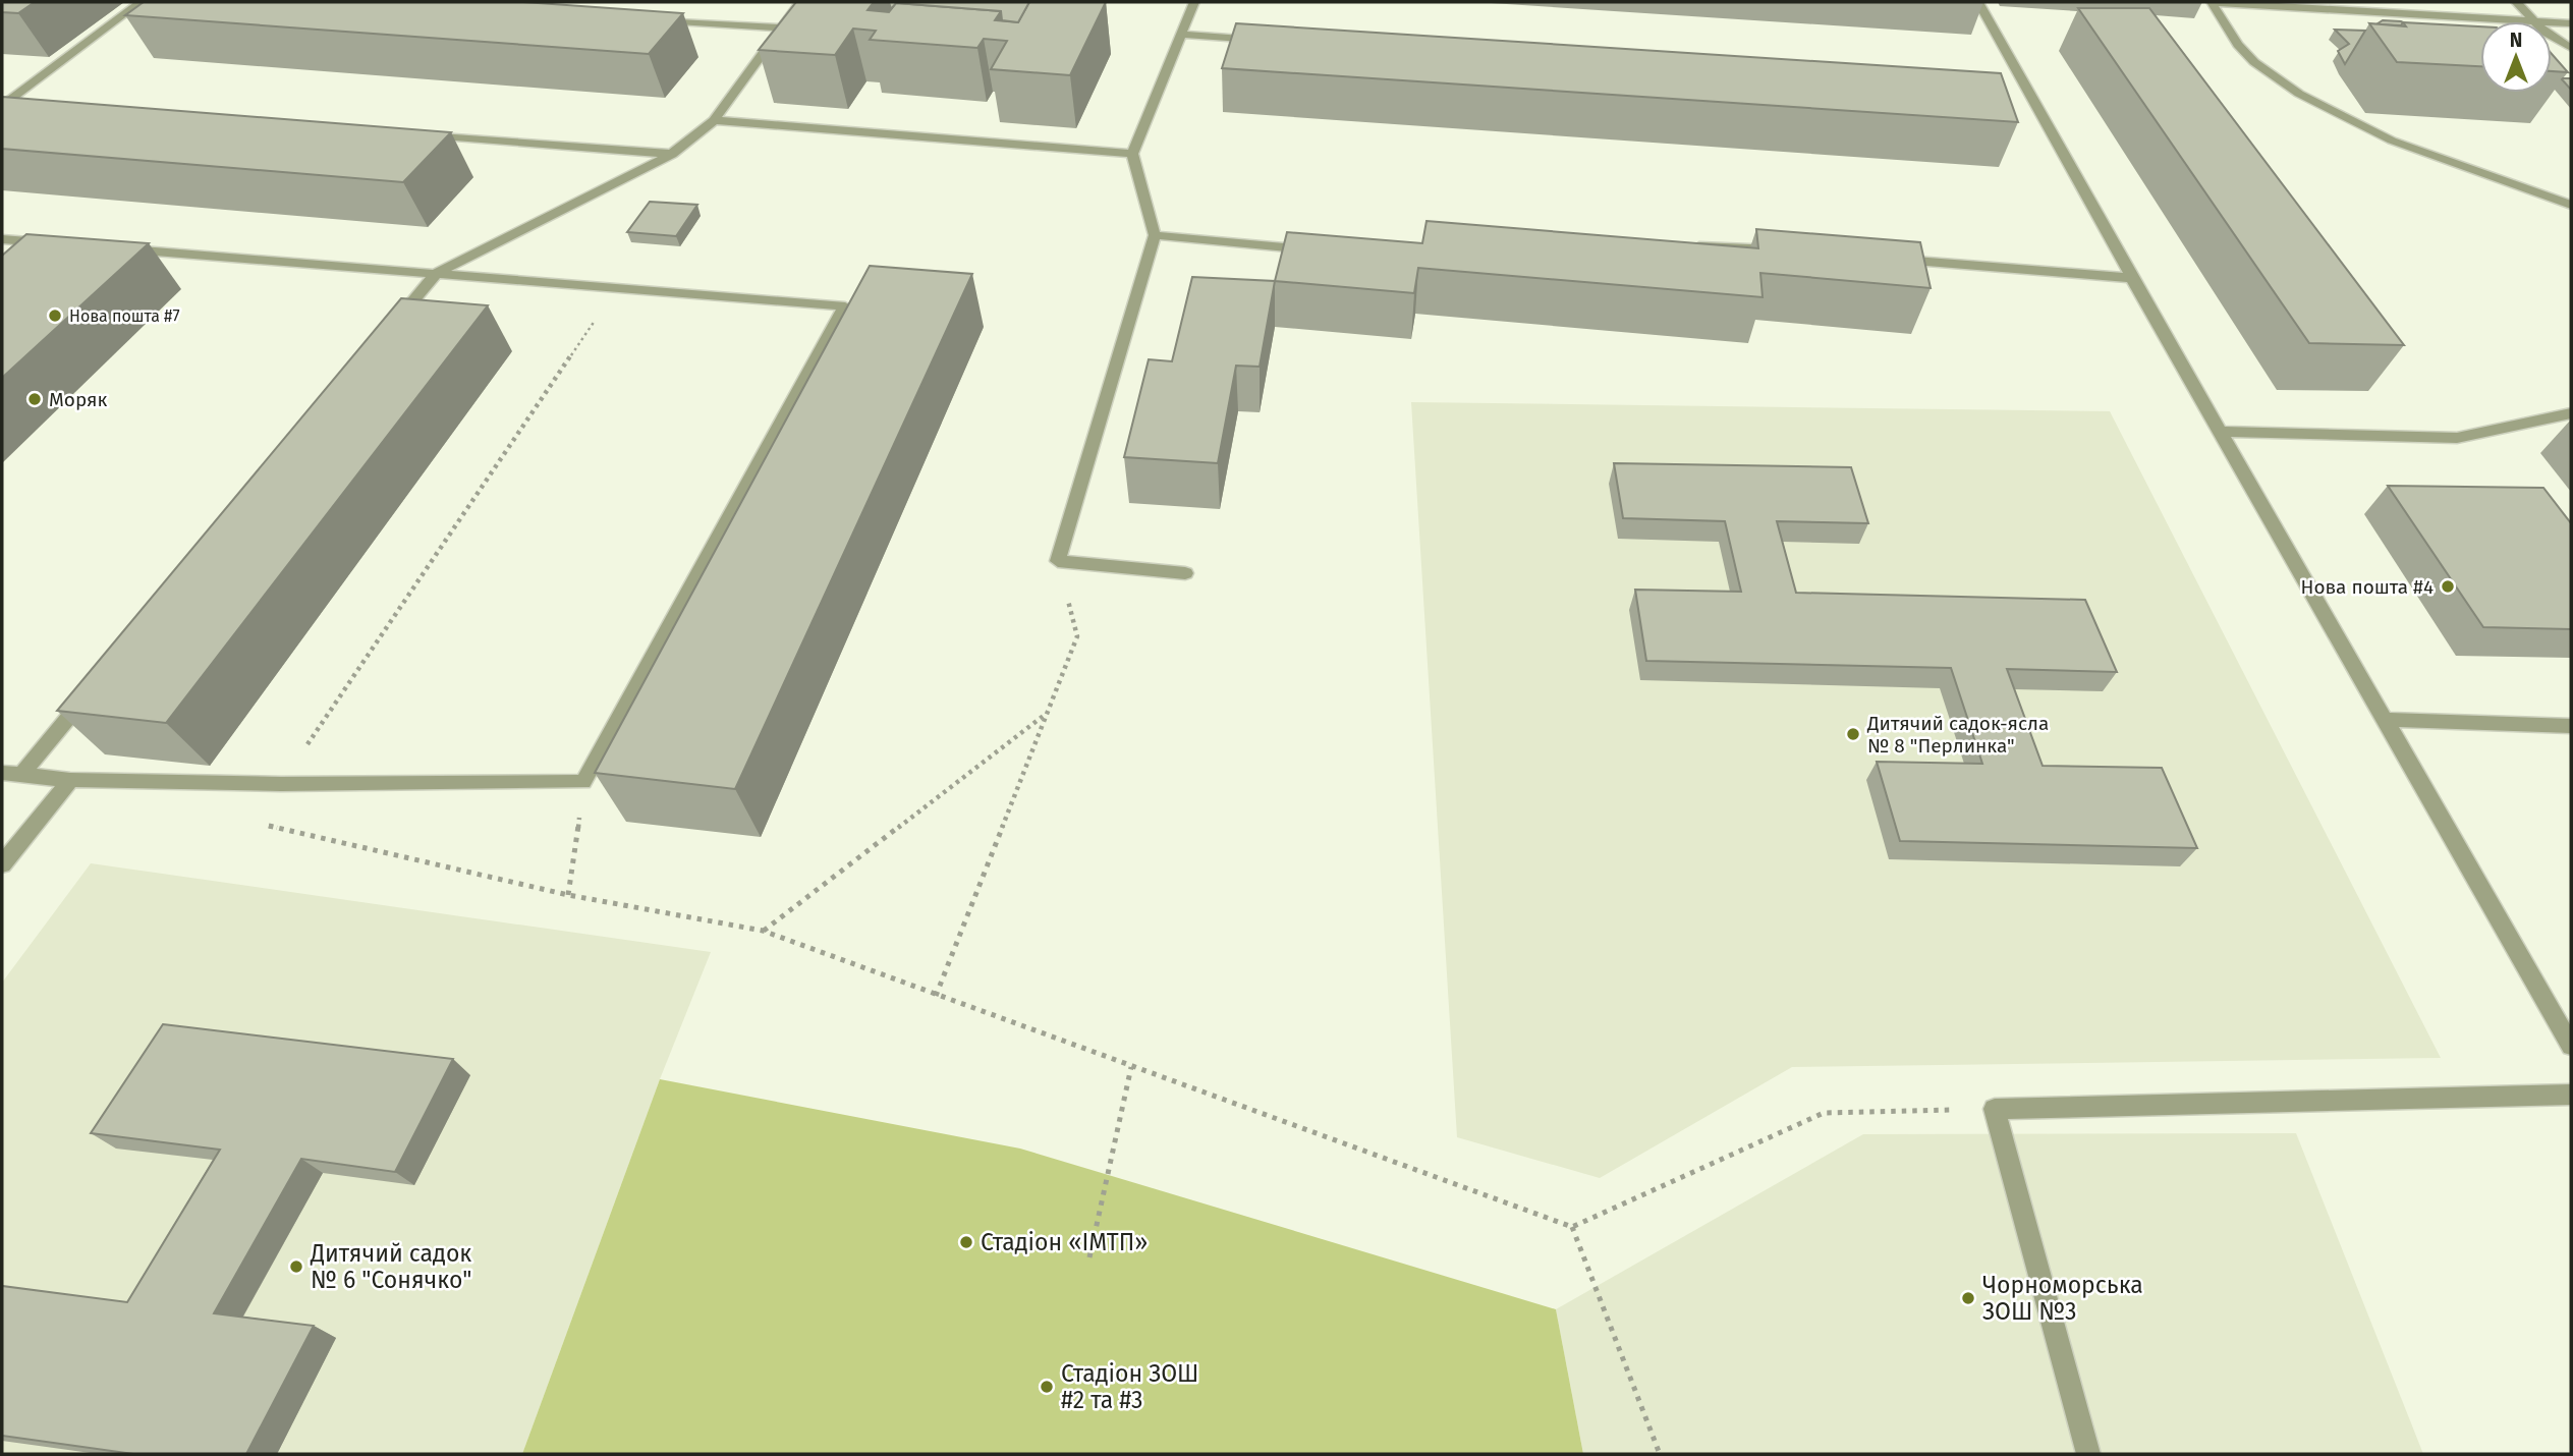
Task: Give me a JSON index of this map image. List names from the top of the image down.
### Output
{
  "places": [
    "Нова пошта #7",
    "Моряк",
    "Нова пошта #4",
    "Дитячий садок-ясла № 8 \"Перлинка\"",
    "Стадіон «ІМТП»",
    "Дитячий садок № 6 \"Сонячко\"",
    "Чорноморська ЗОШ №3",
    "Стадіон ЗОШ #2 та #3"
  ],
  "north": "top"
}
